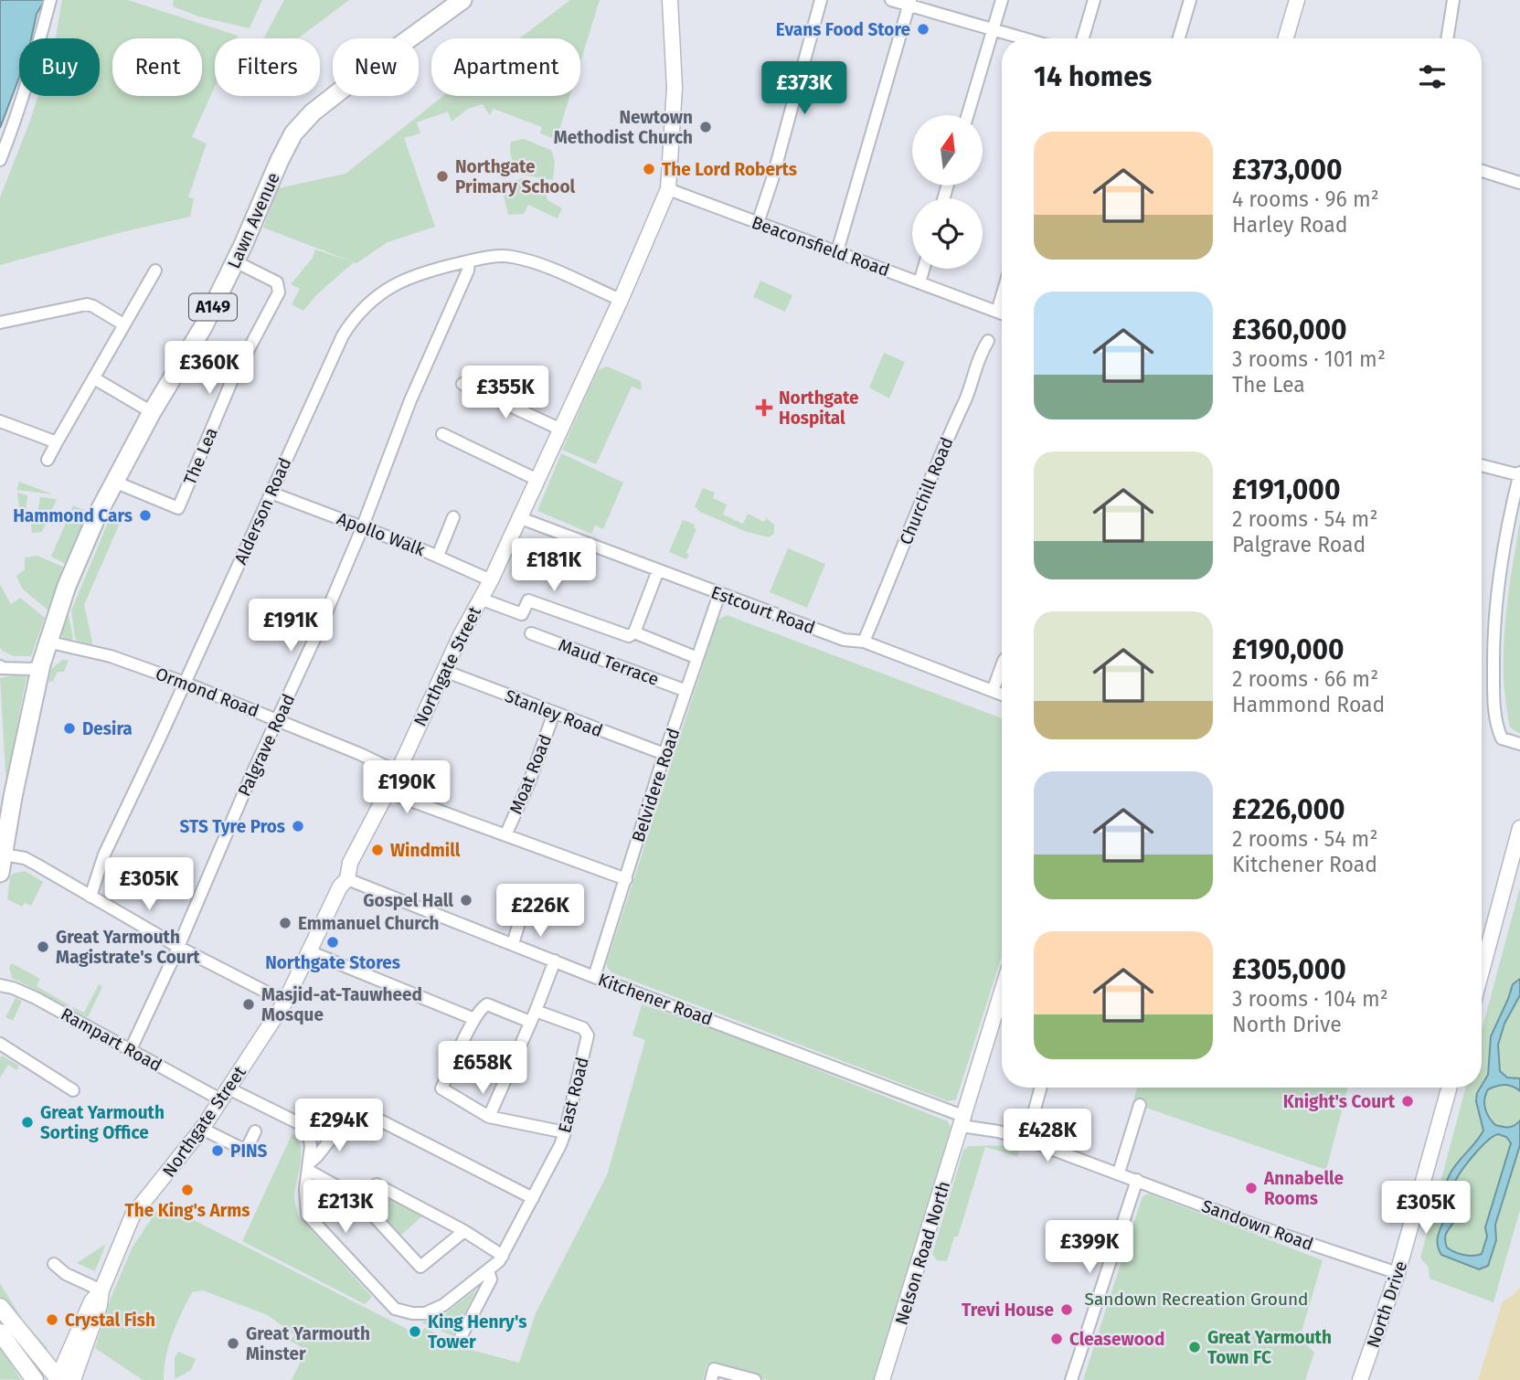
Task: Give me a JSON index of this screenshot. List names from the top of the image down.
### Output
{
  "streets": {
    "main road": ["Lawn Avenue", "A149"],
    "street": [
      "Beaconsfield Road",
      "The Lea",
      "Churchill Road",
      "Alderson Road",
      "Apollo Walk",
      "Estcourt Road",
      "Maud Terrace",
      "Northgate Street",
      "Ormond Road",
      "Stanley Road",
      "Palgrave Road",
      "Moat Road",
      "Belvidere Road",
      "Kitchener Road",
      "Rampart Road",
      "East Road",
      "Sandown Road",
      "Nelson Road North",
      "North Drive"
    ]
  },
  "crossings": [
    ["Lawn Avenue", "A149"],
    ["Lawn Avenue", "The Lea"],
    ["Lawn Avenue", "Ormond Road"],
    ["Beaconsfield Road", "Northgate Street"],
    ["Churchill Road", "Estcourt Road"],
    ["Alderson Road", "Apollo Walk"],
    ["Alderson Road", "Northgate Street"],
    ["Alderson Road", "Ormond Road"],
    ["Alderson Road", "Palgrave Road"],
    ["Apollo Walk", "Northgate Street"],
    ["Apollo Walk", "Palgrave Road"],
    ["Estcourt Road", "Northgate Street"],
    ["Estcourt Road", "Belvidere Road"],
    ["Maud Terrace", "Belvidere Road"],
    ["Northgate Street", "Ormond Road"],
    ["Northgate Street", "Stanley Road"],
    ["Northgate Street", "Kitchener Road"],
    ["Northgate Street", "Rampart Road"],
    ["Ormond Road", "Palgrave Road"],
    ["Stanley Road", "Moat Road"],
    ["Stanley Road", "Belvidere Road"],
    ["Palgrave Road", "Rampart Road"],
    ["Belvidere Road", "Kitchener Road"],
    ["Kitchener Road", "Sandown Road"],
    ["Kitchener Road", "Nelson Road North"],
    ["Sandown Road", "Nelson Road North"],
    ["Sandown Road", "North Drive"]
  ],
  "parks": ["Sandown Recreation Ground"],
  "places": {
    "other": [
      "Evans Food Store",
      "Newtown Methodist Church",
      "The Lord Roberts",
      "Northgate Primary School",
      "Hammond Cars",
      "Desira",
      "STS Tyre Pros",
      "Windmill",
      "Gospel Hall",
      "Emmanuel Church",
      "Northgate Stores",
      "Great Yarmouth Magistrate's Court",
      "Masjid-at-Tauwheed Mosque",
      "Knight's Court",
      "Great Yarmouth Sorting Office",
      "PINS",
      "Annabelle Rooms",
      "The King's Arms",
      "Trevi House",
      "Crystal Fish",
      "King Henry's Tower",
      "Cleasewood",
      "Great Yarmouth Minster",
      "Great Yarmouth Town FC"
    ],
    "health": ["Northgate Hospital"]
  },
  "north": "top",
  "page": {
    "chip": [
      "Buy",
      "Rent",
      "Filters",
      "New",
      "Apartment"
    ],
    "heading": "14 homes",
    "price": [
      "£373K",
      "£360K",
      "£355K",
      "£181K",
      "£191K",
      "£190K",
      "£305K",
      "£226K",
      "£658K",
      "£294K",
      "£428K",
      "£213K",
      "£305K",
      "£399K"
    ],
    "list": [
      {
        "name": "£373,000",
        "note": "4 rooms · 96 m² · Harley Road"
      },
      {
        "name": "£360,000",
        "note": "3 rooms · 101 m² · The Lea"
      },
      {
        "name": "£191,000",
        "note": "2 rooms · 54 m² · Palgrave Road"
      },
      {
        "name": "£190,000",
        "note": "2 rooms · 66 m² · Hammond Road"
      },
      {
        "name": "£226,000",
        "note": "2 rooms · 54 m² · Kitchener Road"
      },
      {
        "name": "£305,000",
        "note": "3 rooms · 104 m² · North Drive"
      }
    ]
  }
}
